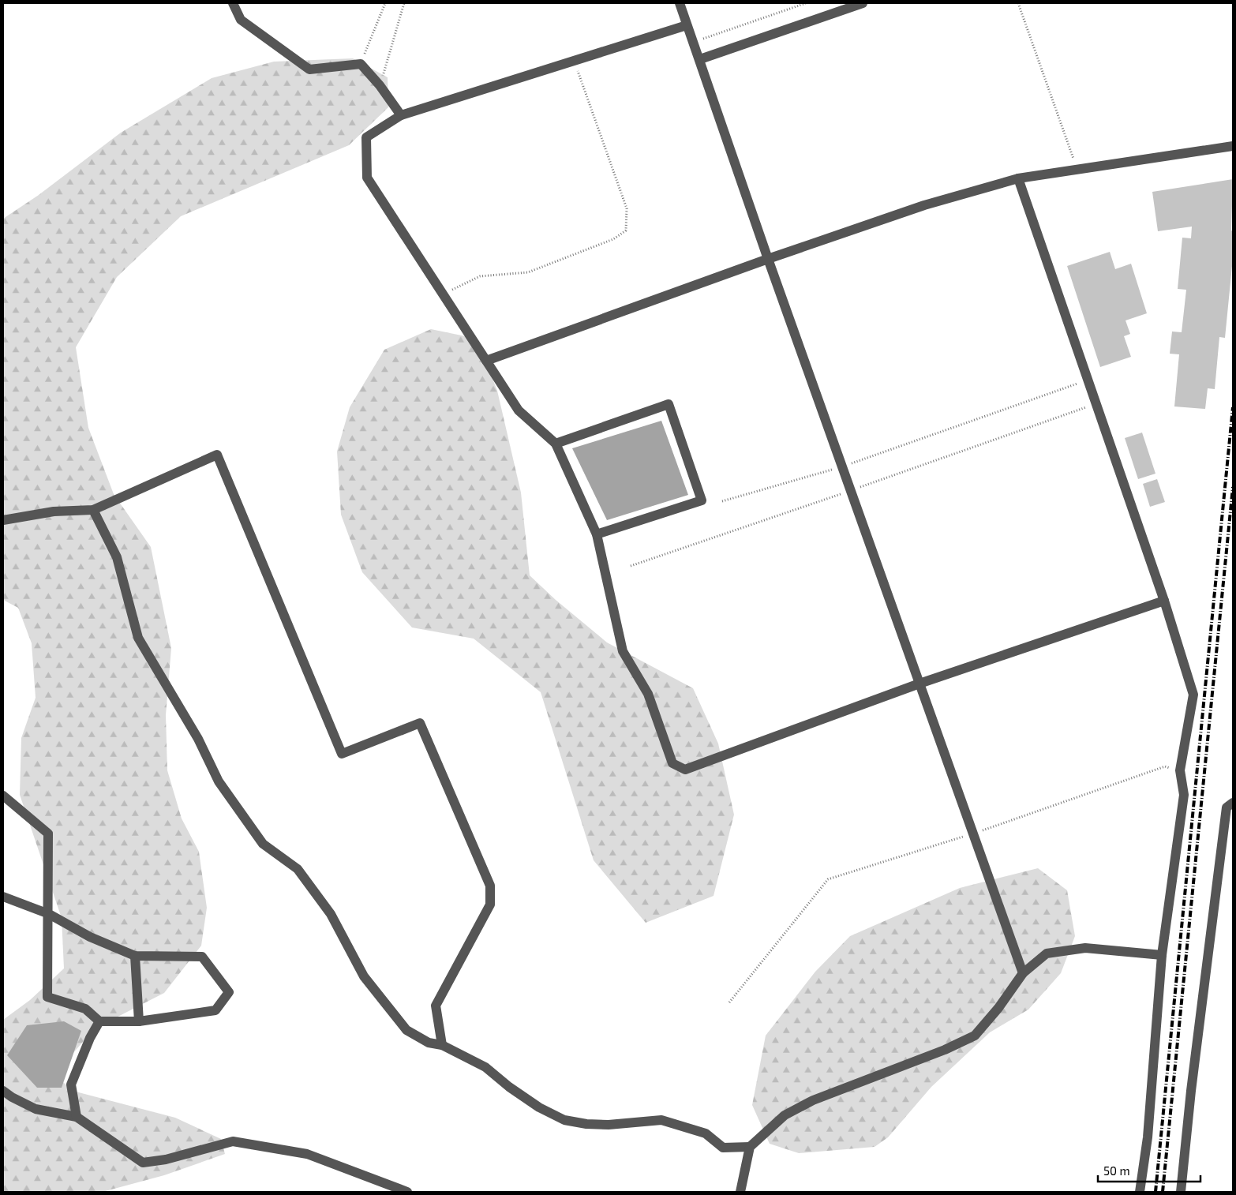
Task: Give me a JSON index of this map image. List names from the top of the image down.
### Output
{
  "scale_bar": "50 m"
}
